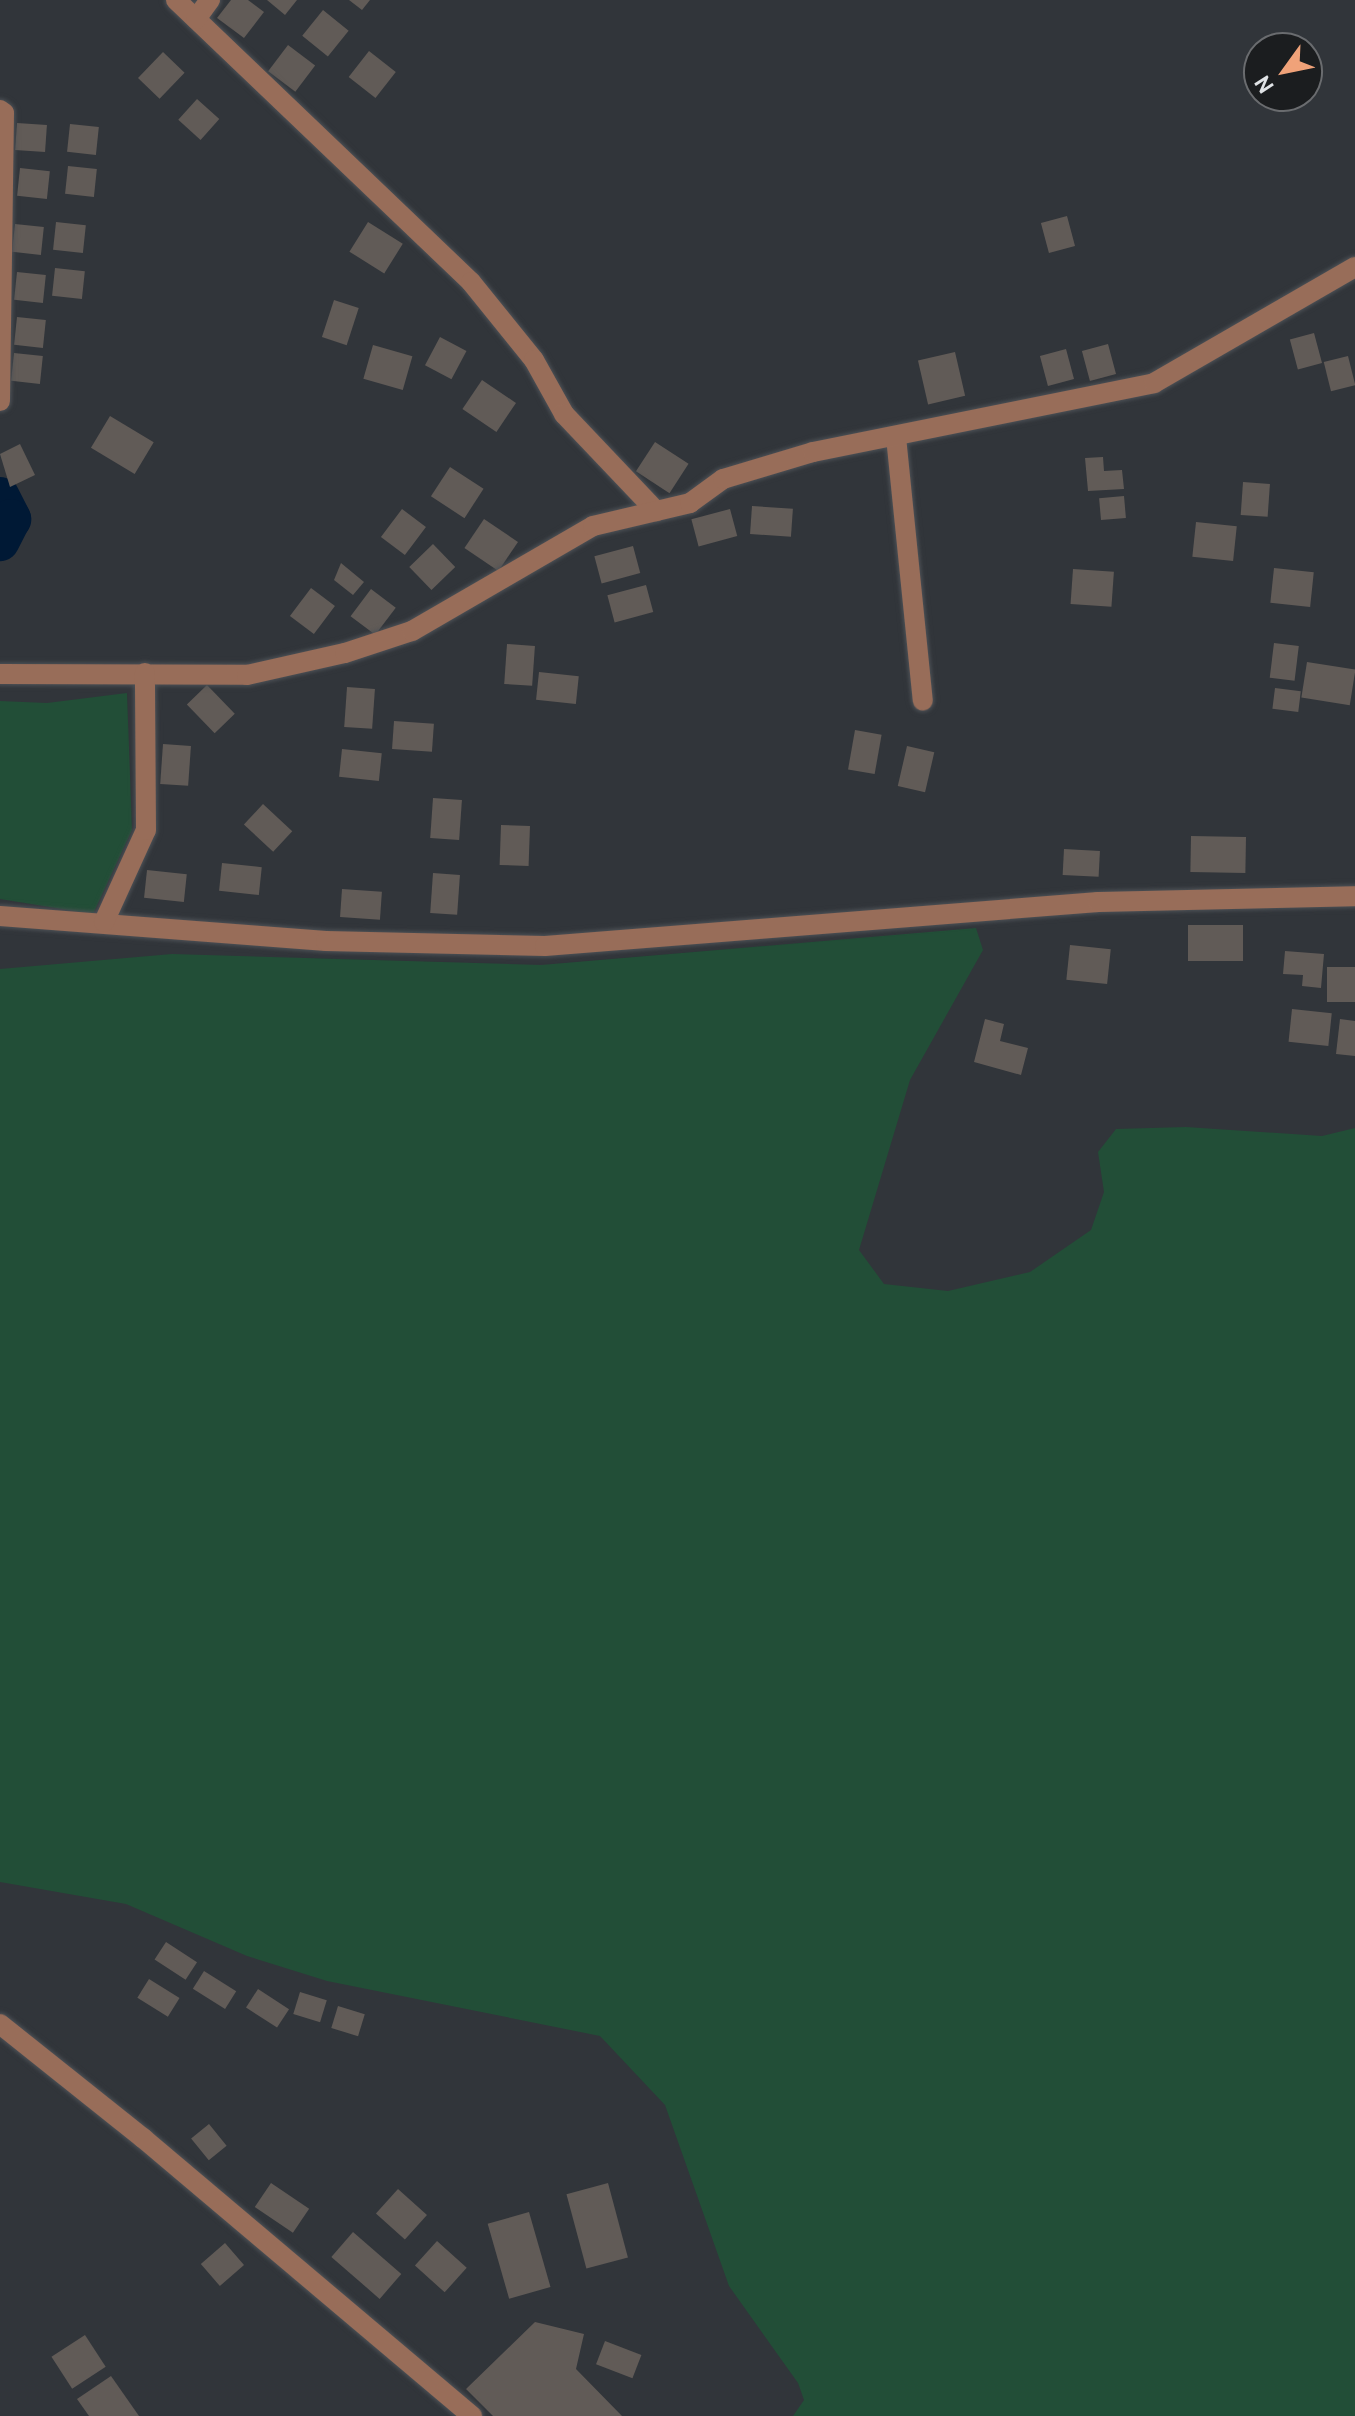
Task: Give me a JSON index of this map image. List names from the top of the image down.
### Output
{
  "north": "bottom left"
}
